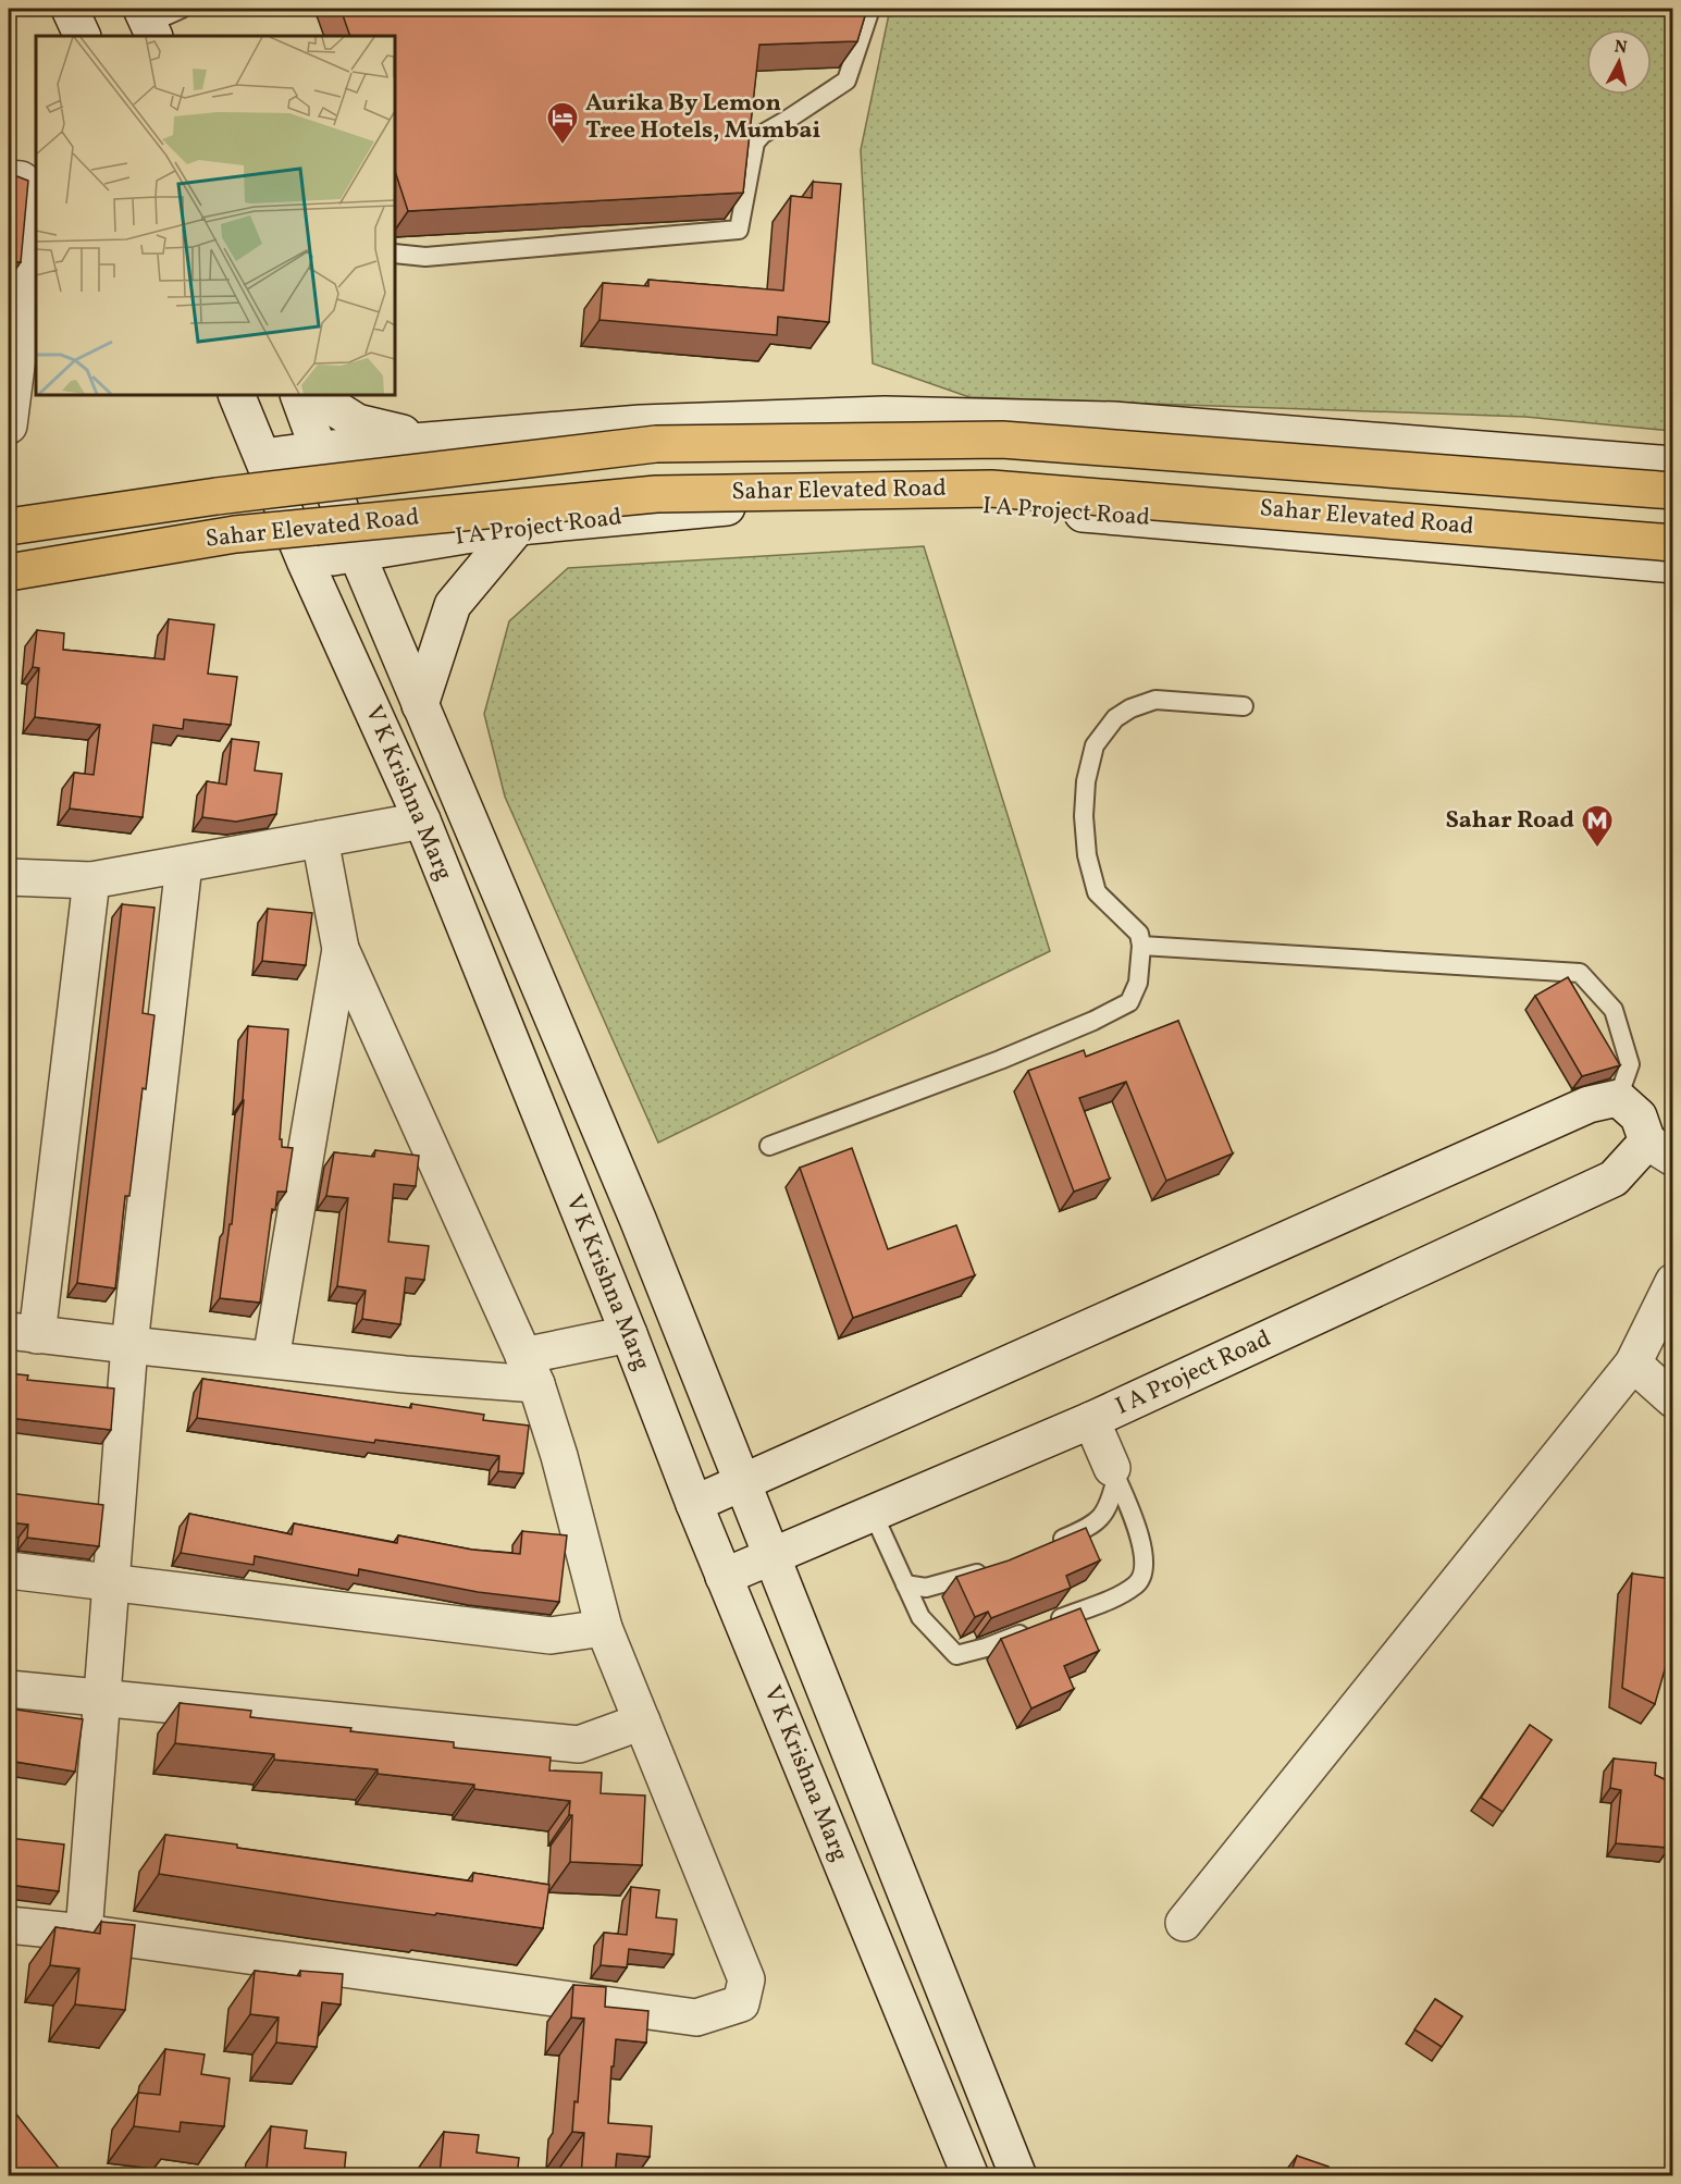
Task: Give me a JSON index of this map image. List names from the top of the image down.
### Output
{
  "streets": {
    "main road": ["Sahar Elevated Road"],
    "street": ["I A Project Road", "V K Krishna Marg"]
  },
  "crossings": [
    ["I A Project Road", "V K Krishna Marg"]
  ],
  "places": {
    "hotel": ["Aurika By Lemon Tree Hotels, Mumbai"],
    "metro station": ["Sahar Road"]
  },
  "north": "top"
}
